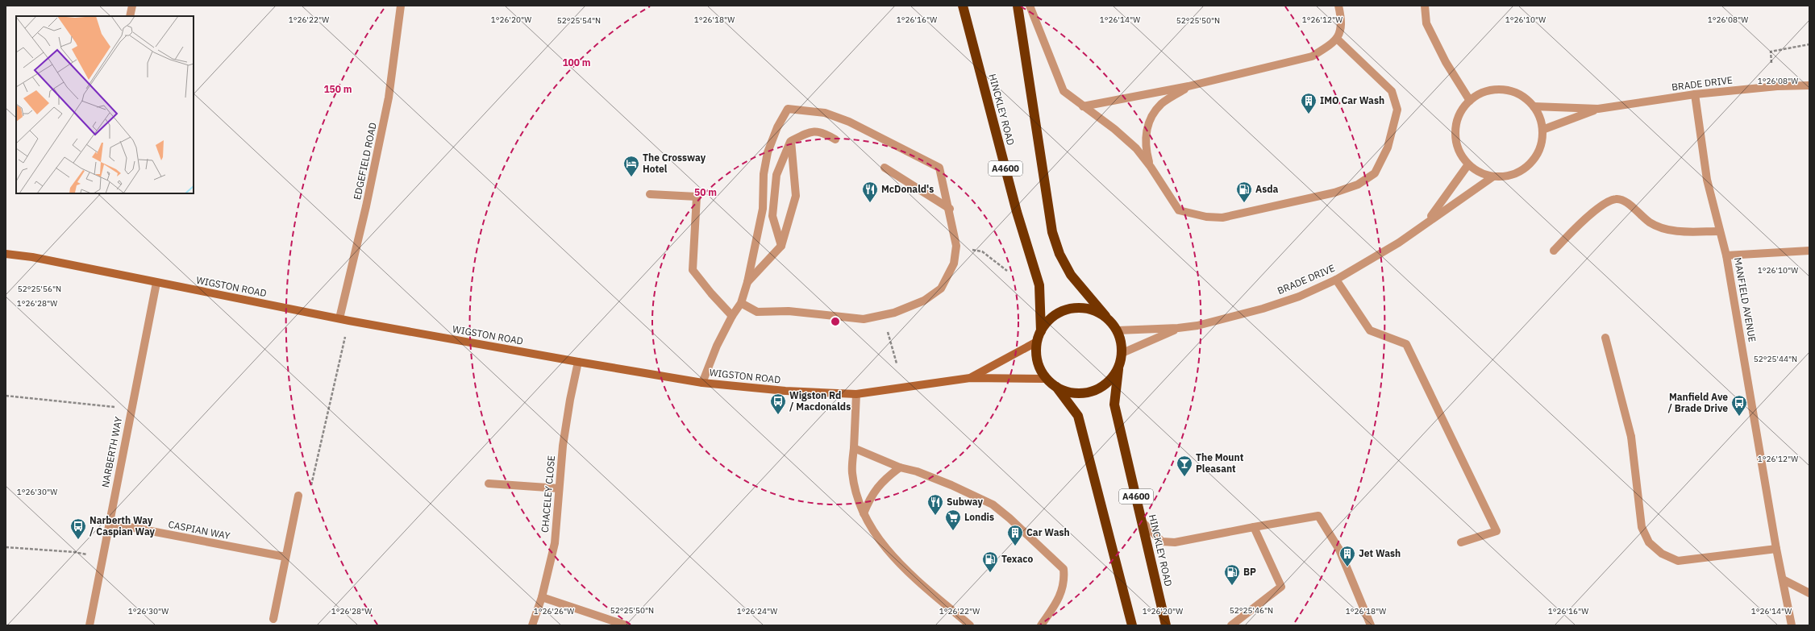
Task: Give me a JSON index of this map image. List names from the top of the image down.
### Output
{
  "streets": {
    "highway": ["HINCKLEY ROAD", "A4600"],
    "street": [
      "BRADE DRIVE",
      "EDGEFIELD ROAD",
      "WIGSTON ROAD",
      "MANFIELD AVENUE",
      "NARBERTH WAY",
      "CHACELEY CLOSE",
      "CASPIAN WAY"
    ]
  },
  "crossings": [
    ["BRADE DRIVE", "HINCKLEY ROAD"],
    ["BRADE DRIVE", "A4600"],
    ["BRADE DRIVE", "WIGSTON ROAD"],
    ["BRADE DRIVE", "MANFIELD AVENUE"],
    ["HINCKLEY ROAD", "A4600"],
    ["HINCKLEY ROAD", "WIGSTON ROAD"],
    ["EDGEFIELD ROAD", "WIGSTON ROAD"],
    ["A4600", "WIGSTON ROAD"],
    ["WIGSTON ROAD", "NARBERTH WAY"],
    ["WIGSTON ROAD", "CHACELEY CLOSE"],
    ["NARBERTH WAY", "CASPIAN WAY"]
  ],
  "places": {
    "building": ["IMO Car Wash", "Car Wash", "Jet Wash"],
    "hotel": ["The Crossway Hotel"],
    "restaurant": ["McDonald's", "Subway"],
    "fuel station": ["Asda", "Texaco", "BP"],
    "bus stop": ["Wigston Rd / Macdonalds", "Manfield Ave / Brade Drive", "Narberth Way / Caspian Way"],
    "bar": ["The Mount Pleasant"],
    "supermarket": ["Londis"]
  },
  "coordinates": [
    "1°26'22\"W",
    "1°26'20\"W",
    "1°26'18\"W",
    "1°26'16\"W",
    "1°26'14\"W",
    "1°26'12\"W",
    "1°26'10\"W",
    "1°26'08\"W",
    "52°25'54\"N",
    "52°25'50\"N",
    "52°25'56\"N",
    "1°26'28\"W",
    "52°25'44\"N",
    "1°26'30\"W",
    "52°25'46\"N",
    "1°26'26\"W",
    "1°26'24\"W"
  ],
  "rings": ["100 m", "150 m", "50 m"]
}
